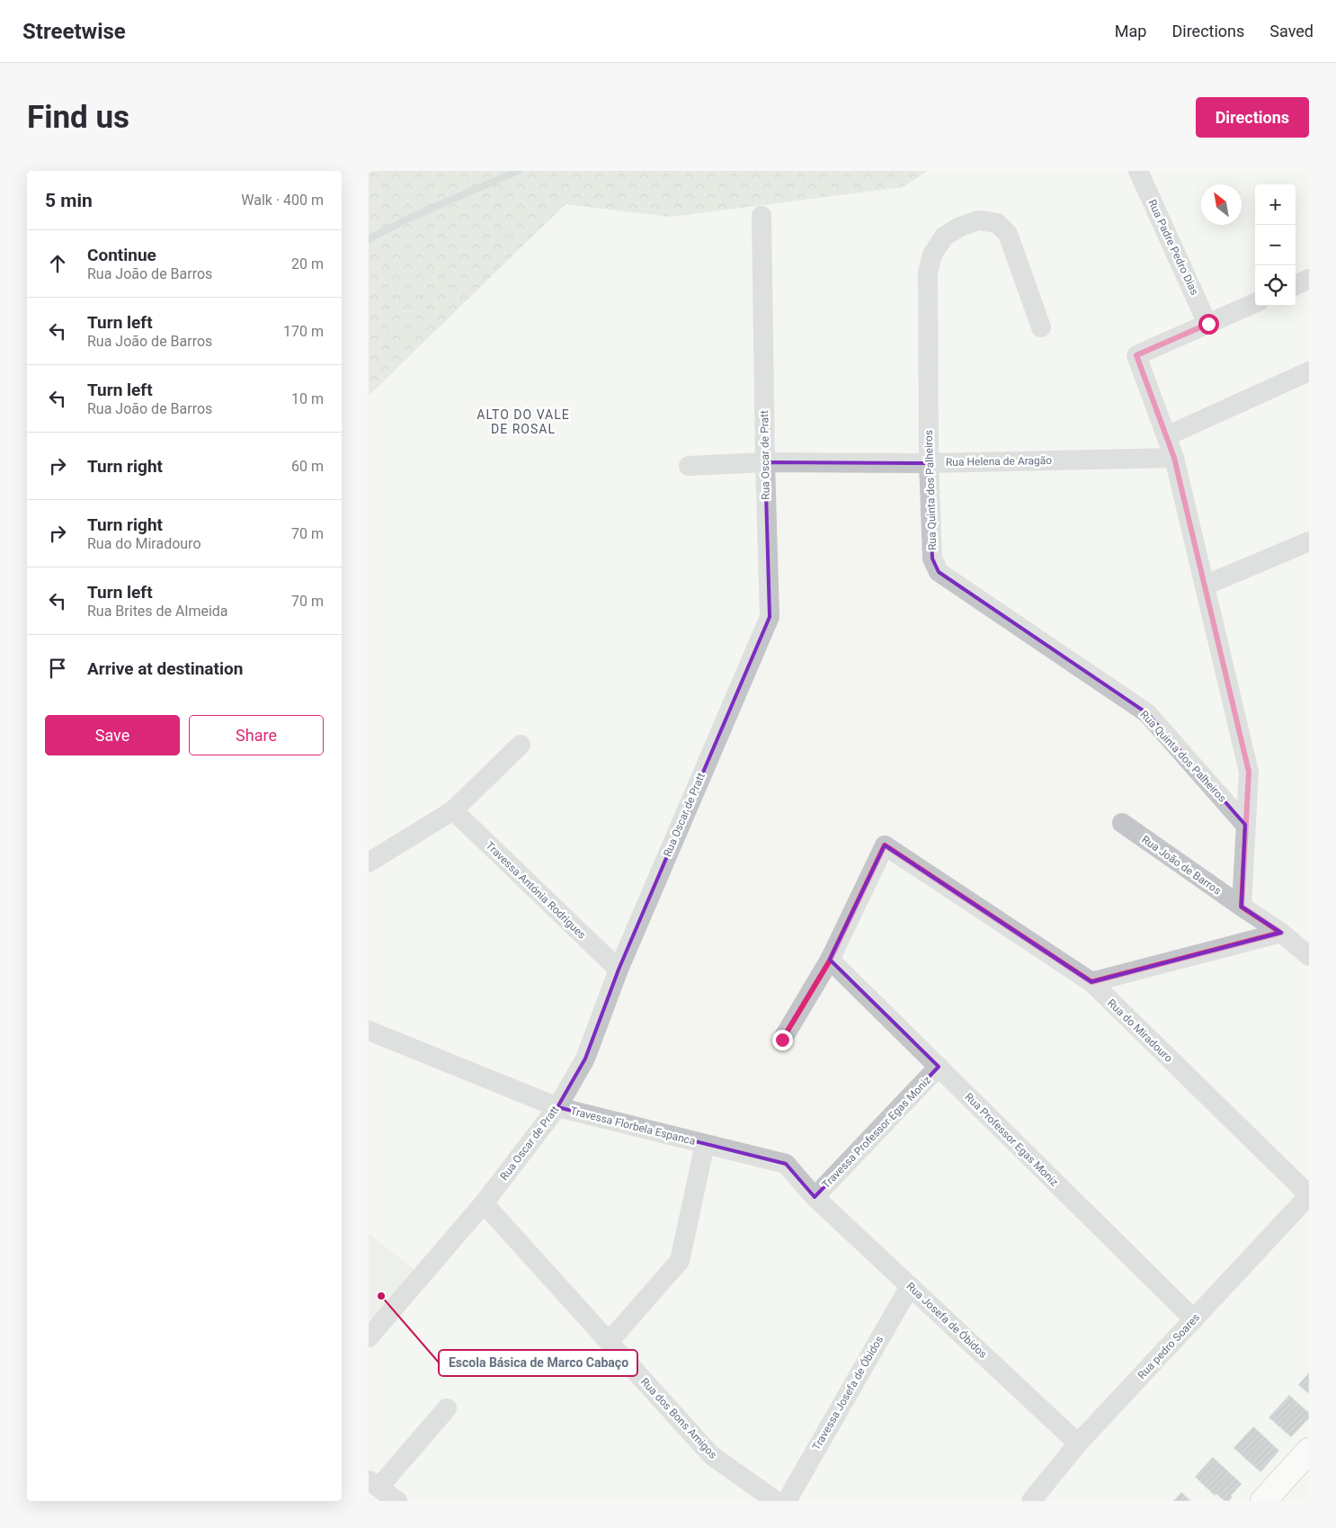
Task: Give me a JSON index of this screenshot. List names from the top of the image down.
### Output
{
  "streets": {
    "street": [
      "Rua Padre Pedro Dias",
      "Rua Oscar de Pratt",
      "Rua Helena de Aragão",
      "Rua Quinta dos Palheiros",
      "Rua João de Barros",
      "Travessa Antónia Rodrigues",
      "Rua do Miradouro",
      "Travessa Florbela Espanca",
      "Travessa Professor Egas Moniz",
      "Rua Professor Egas Moniz",
      "Rua Josefa de Óbidos",
      "Rua pedro Soares",
      "Travessa Josefa de Óbidos",
      "Rua dos Bons Amigos"
    ]
  },
  "crossings": [
    ["Rua Oscar de Pratt", "Rua Helena de Aragão"],
    ["Rua Oscar de Pratt", "Travessa Antónia Rodrigues"],
    ["Rua Oscar de Pratt", "Travessa Florbela Espanca"],
    ["Rua Oscar de Pratt", "Rua dos Bons Amigos"],
    ["Rua Helena de Aragão", "Rua Quinta dos Palheiros"],
    ["Rua do Miradouro", "Rua Professor Egas Moniz"],
    ["Rua do Miradouro", "Rua pedro Soares"],
    ["Travessa Florbela Espanca", "Travessa Professor Egas Moniz"],
    ["Travessa Florbela Espanca", "Rua Josefa de Óbidos"],
    ["Travessa Professor Egas Moniz", "Rua Professor Egas Moniz"],
    ["Travessa Professor Egas Moniz", "Rua Josefa de Óbidos"],
    ["Rua Professor Egas Moniz", "Rua pedro Soares"],
    ["Rua Josefa de Óbidos", "Rua pedro Soares"],
    ["Rua Josefa de Óbidos", "Travessa Josefa de Óbidos"]
  ],
  "districts": ["ALTO DO VALE DE ROSAL"],
  "places": ["Escola Básica de Marco Cabaço"],
  "north": "top left",
  "page": {
    "header": "Streetwise",
    "nav": ["Map", "Directions", "Saved"],
    "buttons": [
      "Directions",
      ["Save", "Share"]
    ],
    "title": "Find us",
    "heading": ["5 min", "Walk · 400 m"],
    "map_buttons": ["+", "−"],
    "list": [
      ["Continue", "Rua João de Barros", "20 m"],
      ["Turn left", "Rua João de Barros", "170 m"],
      ["Turn left", "Rua João de Barros", "10 m"],
      ["Turn right", "60 m"],
      ["Turn right", "Rua do Miradouro", "70 m"],
      ["Turn left", "Rua Brites de Almeida", "70 m"],
      "Arrive at destination"
    ]
  }
}
